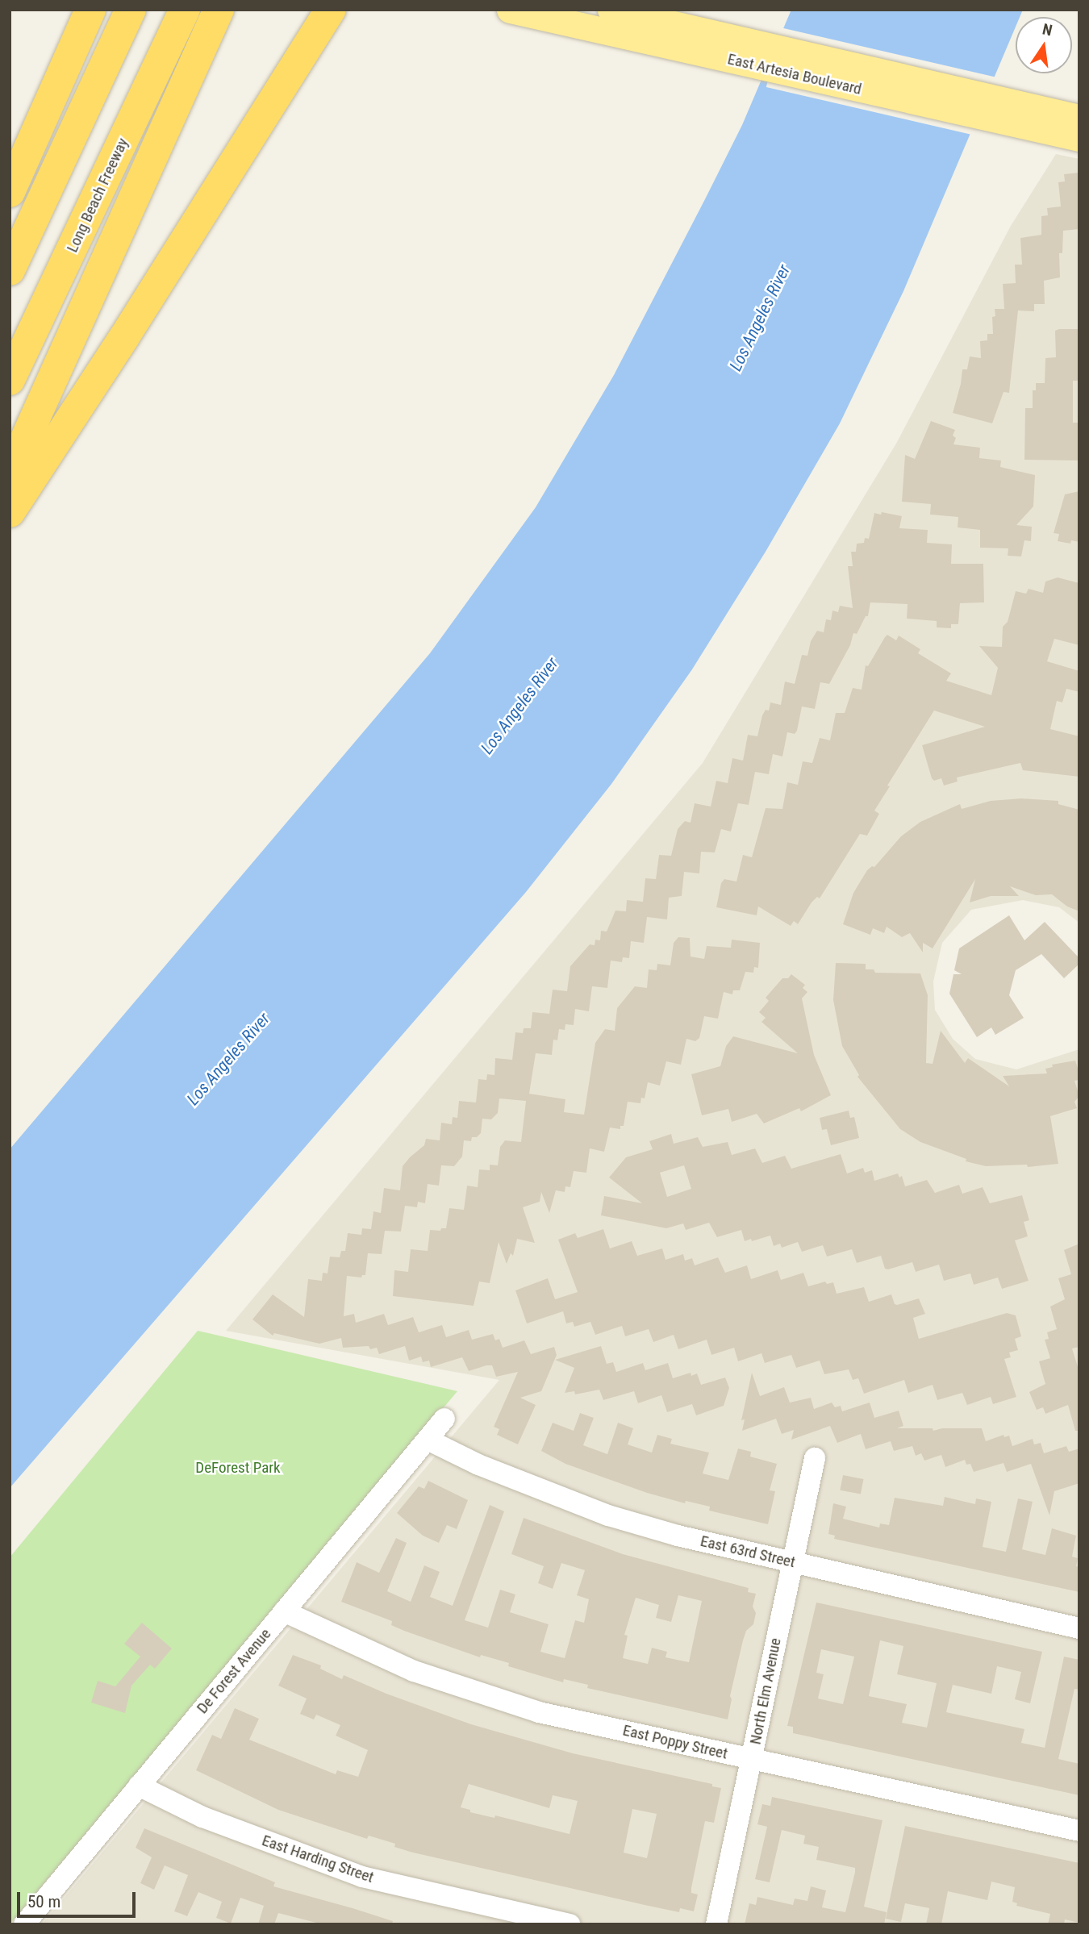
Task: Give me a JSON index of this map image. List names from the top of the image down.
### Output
{
  "streets": {
    "highway": ["Long Beach Freeway"],
    "main road": ["East Artesia Boulevard"],
    "street": [
      "East 63rd Street",
      "De Forest Avenue",
      "North Elm Avenue",
      "East Poppy Street",
      "East Harding Street"
    ]
  },
  "crossings": [
    ["East 63rd Street", "De Forest Avenue"],
    ["East 63rd Street", "North Elm Avenue"],
    ["De Forest Avenue", "East Poppy Street"],
    ["De Forest Avenue", "East Harding Street"],
    ["North Elm Avenue", "East Poppy Street"]
  ],
  "water": ["Los Angeles River"],
  "parks": ["DeForest Park"],
  "scale_bar": "50 m",
  "north": "top"
}
